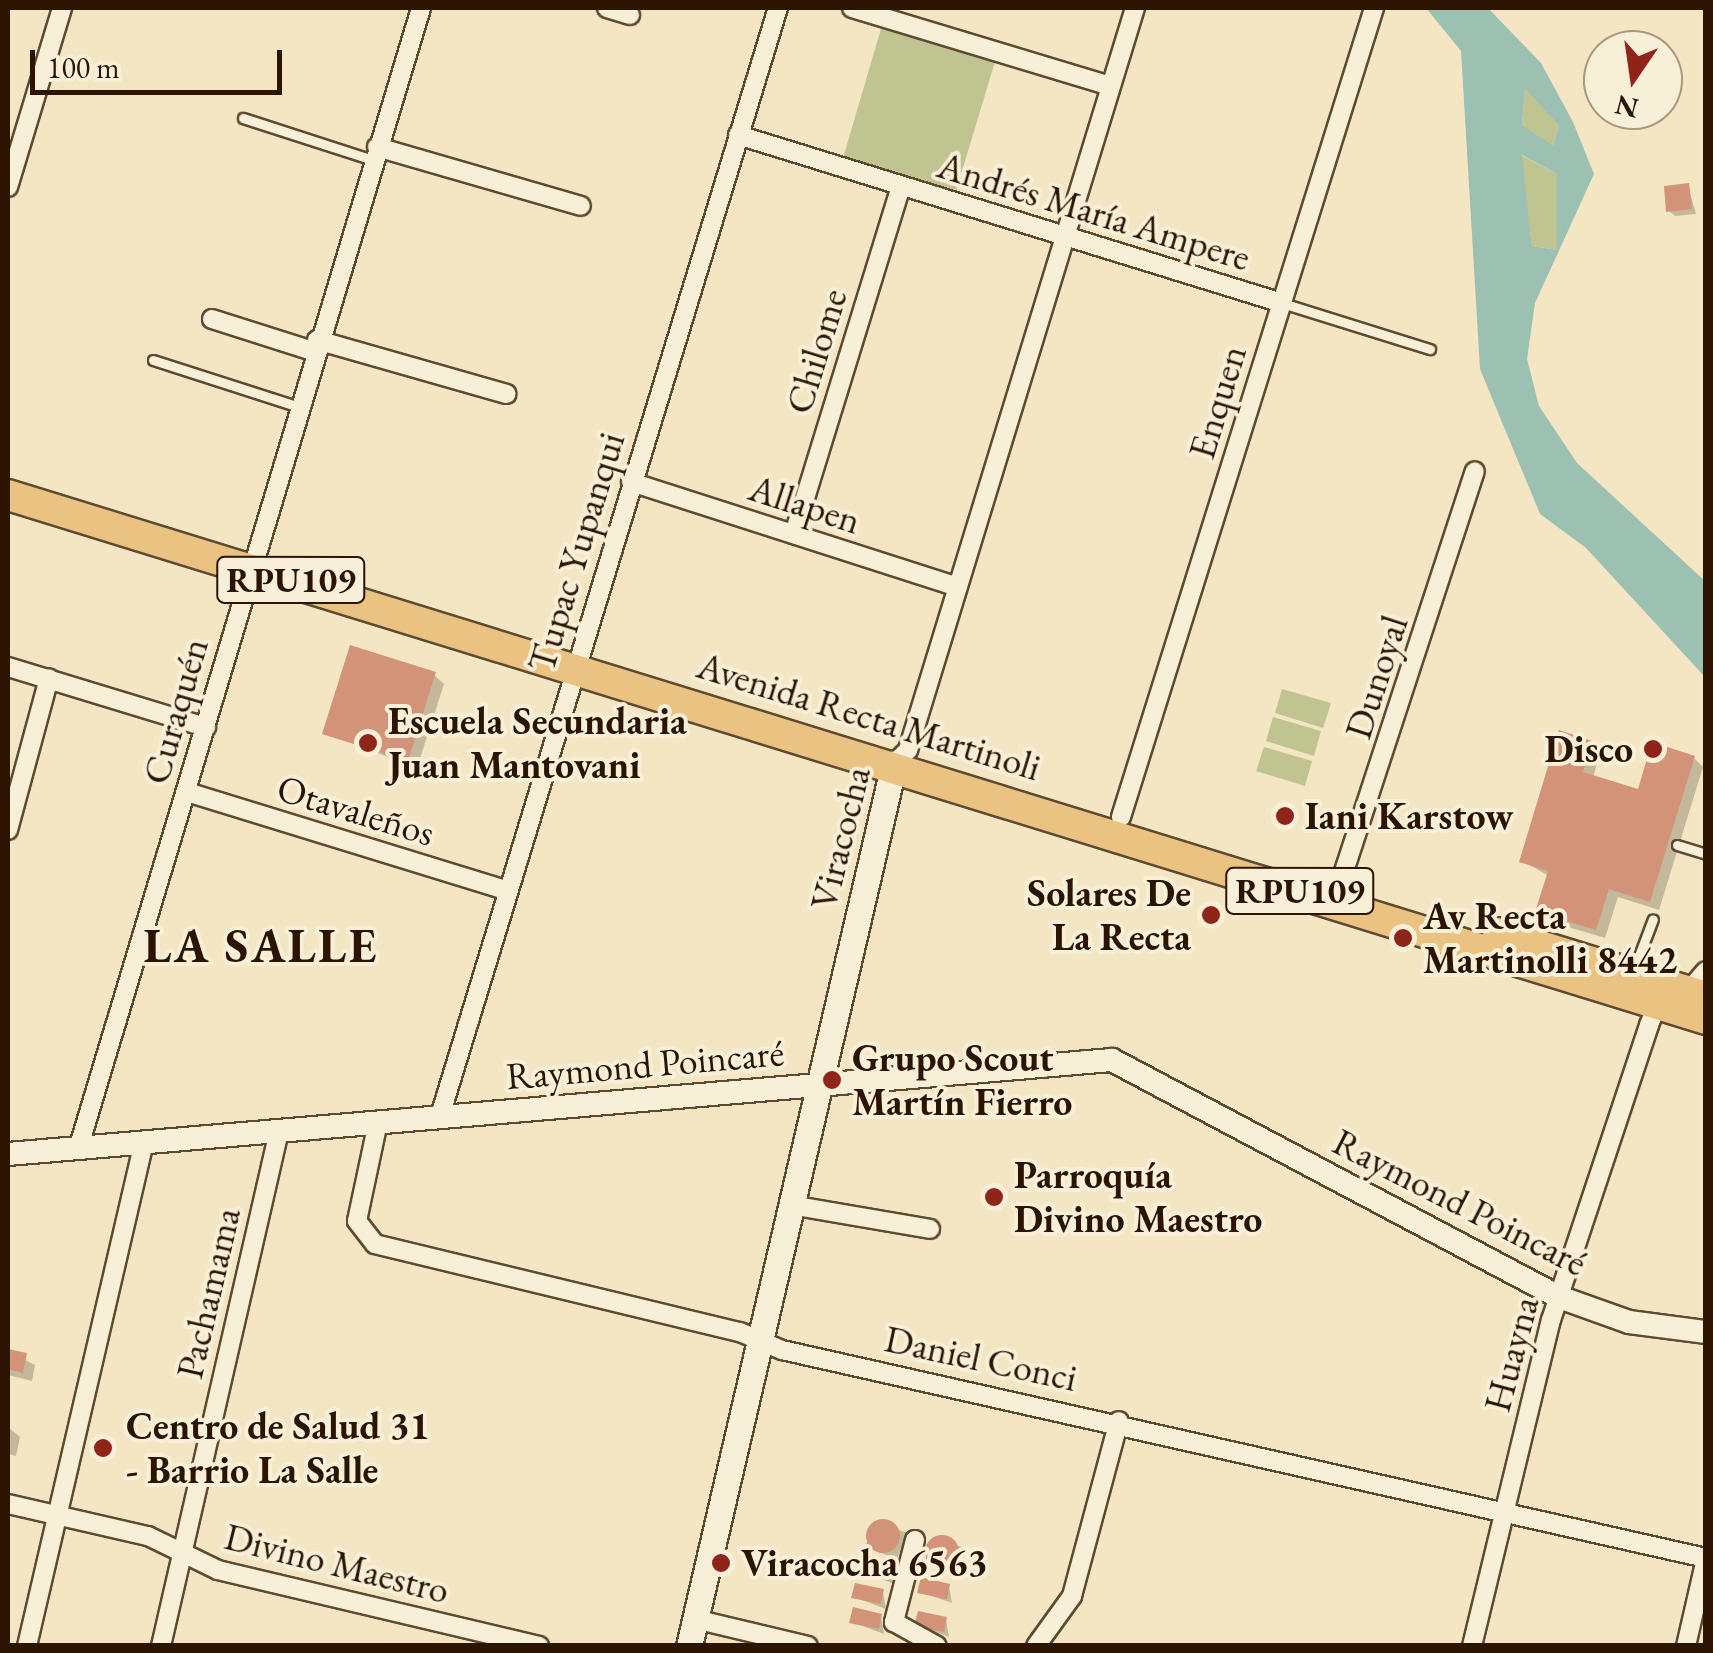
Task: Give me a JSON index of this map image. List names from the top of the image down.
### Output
{
  "streets": {
    "main road": ["RPU109", "Avenida Recta Martinoli", "Viracocha"],
    "street": [
      "Andrés María Ampere",
      "Chilome",
      "Enquen",
      "Allapen",
      "Tupac Yupanqui",
      "Dunoyal",
      "Curaquén",
      "Otavaleños",
      "Raymond Poincaré",
      "Pachamama",
      "Huayna",
      "Daniel Conci",
      "Divino Maestro"
    ]
  },
  "crossings": [
    ["Andrés María Ampere", "Chilome"],
    ["Andrés María Ampere", "Enquen"],
    ["Andrés María Ampere", "Tupac Yupanqui"],
    ["Andrés María Ampere", "Viracocha"],
    ["Chilome", "Allapen"],
    ["Enquen", "Avenida Recta Martinoli"],
    ["Allapen", "Tupac Yupanqui"],
    ["Allapen", "Viracocha"],
    ["Tupac Yupanqui", "Avenida Recta Martinoli"],
    ["Tupac Yupanqui", "Otavaleños"],
    ["Tupac Yupanqui", "Raymond Poincaré"],
    ["Dunoyal", "Avenida Recta Martinoli"],
    ["Curaquén", "Avenida Recta Martinoli"],
    ["Curaquén", "Otavaleños"],
    ["Curaquén", "Raymond Poincaré"],
    ["Avenida Recta Martinoli", "Viracocha"],
    ["Avenida Recta Martinoli", "Huayna"],
    ["Viracocha", "Raymond Poincaré"],
    ["Viracocha", "Daniel Conci"],
    ["Raymond Poincaré", "Pachamama"],
    ["Raymond Poincaré", "Huayna"],
    ["Raymond Poincaré", "Daniel Conci"],
    ["Pachamama", "Divino Maestro"],
    ["Huayna", "Daniel Conci"]
  ],
  "districts": ["LA SALLE"],
  "places": [
    "Escuela Secundaria Juan Mantovani",
    "Disco",
    "Iani Karstow",
    "Solares De La Recta",
    "Av Recta Martinolli 8442",
    "Grupo Scout Martín Fierro",
    "Parroquía Divino Maestro",
    "Centro de Salud 31 - Barrio La Salle",
    "Viracocha 6563"
  ],
  "scale_bar": "100 m",
  "north": "bottom"
}
